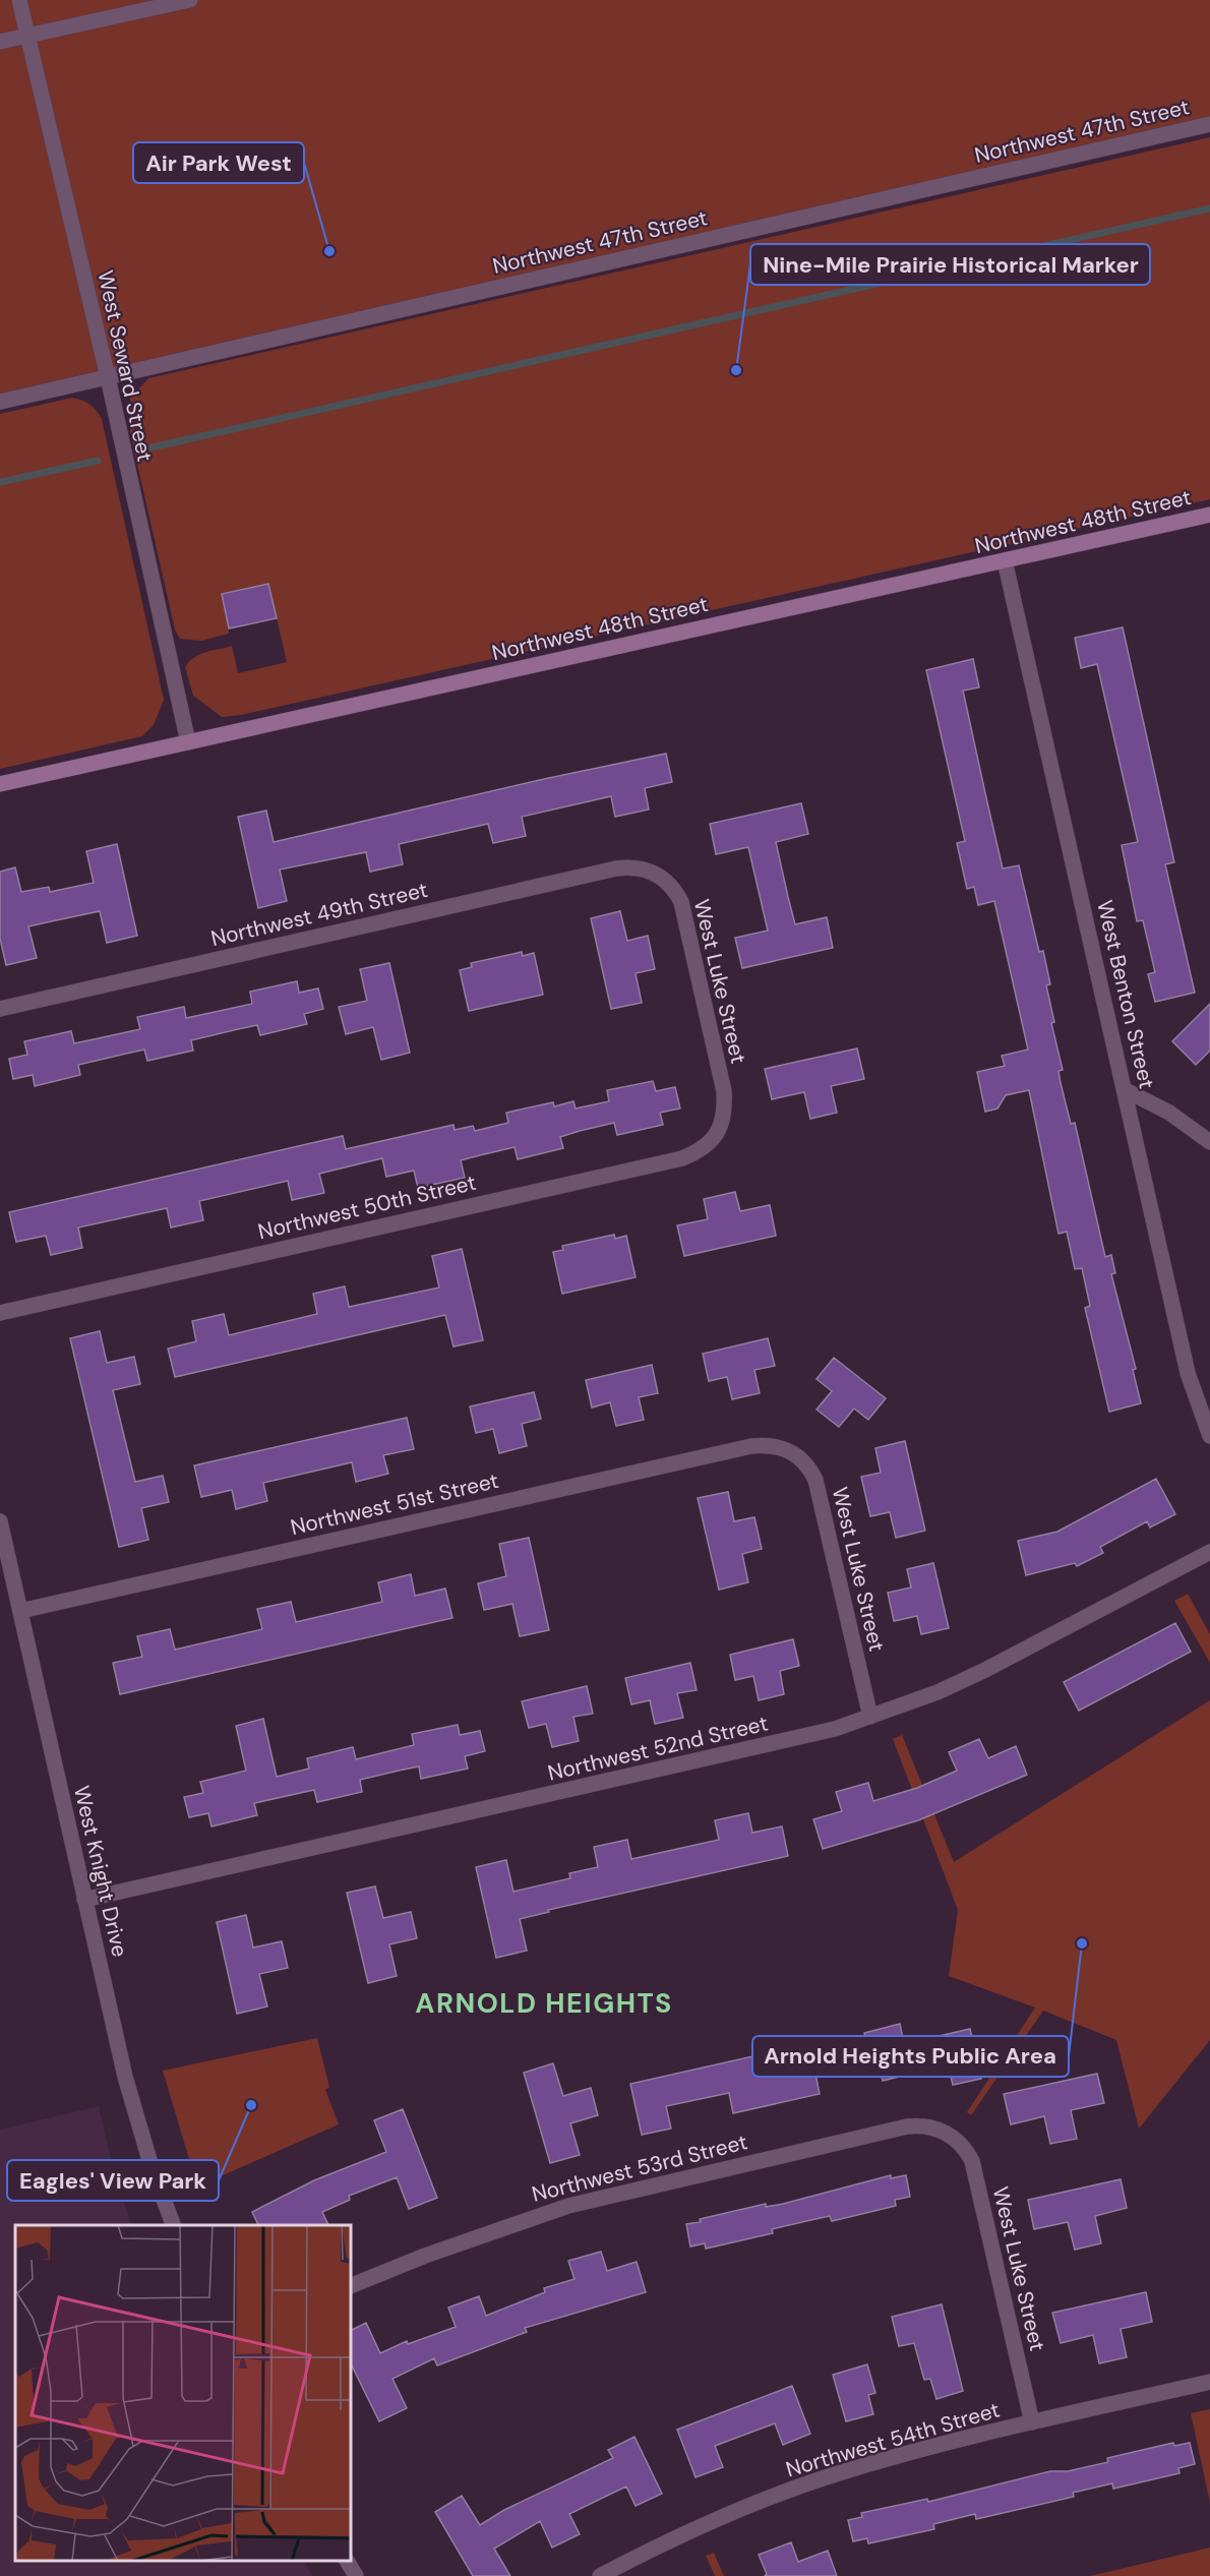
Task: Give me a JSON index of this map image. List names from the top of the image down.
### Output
{
  "streets": {
    "main road": ["Northwest 48th Street"],
    "street": [
      "Northwest 47th Street",
      "West Seward Street",
      "Northwest 49th Street",
      "West Luke Street",
      "West Benton Street",
      "Northwest 50th Street",
      "Northwest 51st Street",
      "Northwest 52nd Street",
      "West Knight Drive",
      "Northwest 53rd Street",
      "Northwest 54th Street"
    ]
  },
  "crossings": [
    ["Northwest 47th Street", "West Seward Street"],
    ["West Seward Street", "Northwest 48th Street"],
    ["Northwest 48th Street", "West Benton Street"],
    ["Northwest 49th Street", "West Luke Street"],
    ["West Luke Street", "Northwest 50th Street"],
    ["West Luke Street", "Northwest 51st Street"],
    ["West Luke Street", "Northwest 52nd Street"],
    ["West Luke Street", "Northwest 53rd Street"],
    ["West Luke Street", "Northwest 54th Street"],
    ["Northwest 51st Street", "West Knight Drive"],
    ["Northwest 52nd Street", "West Knight Drive"]
  ],
  "districts": ["ARNOLD HEIGHTS"],
  "places": [
    "Air Park West",
    "Nine-Mile Prairie Historical Marker",
    "Arnold Heights Public Area",
    "Eagles' View Park"
  ]
}
